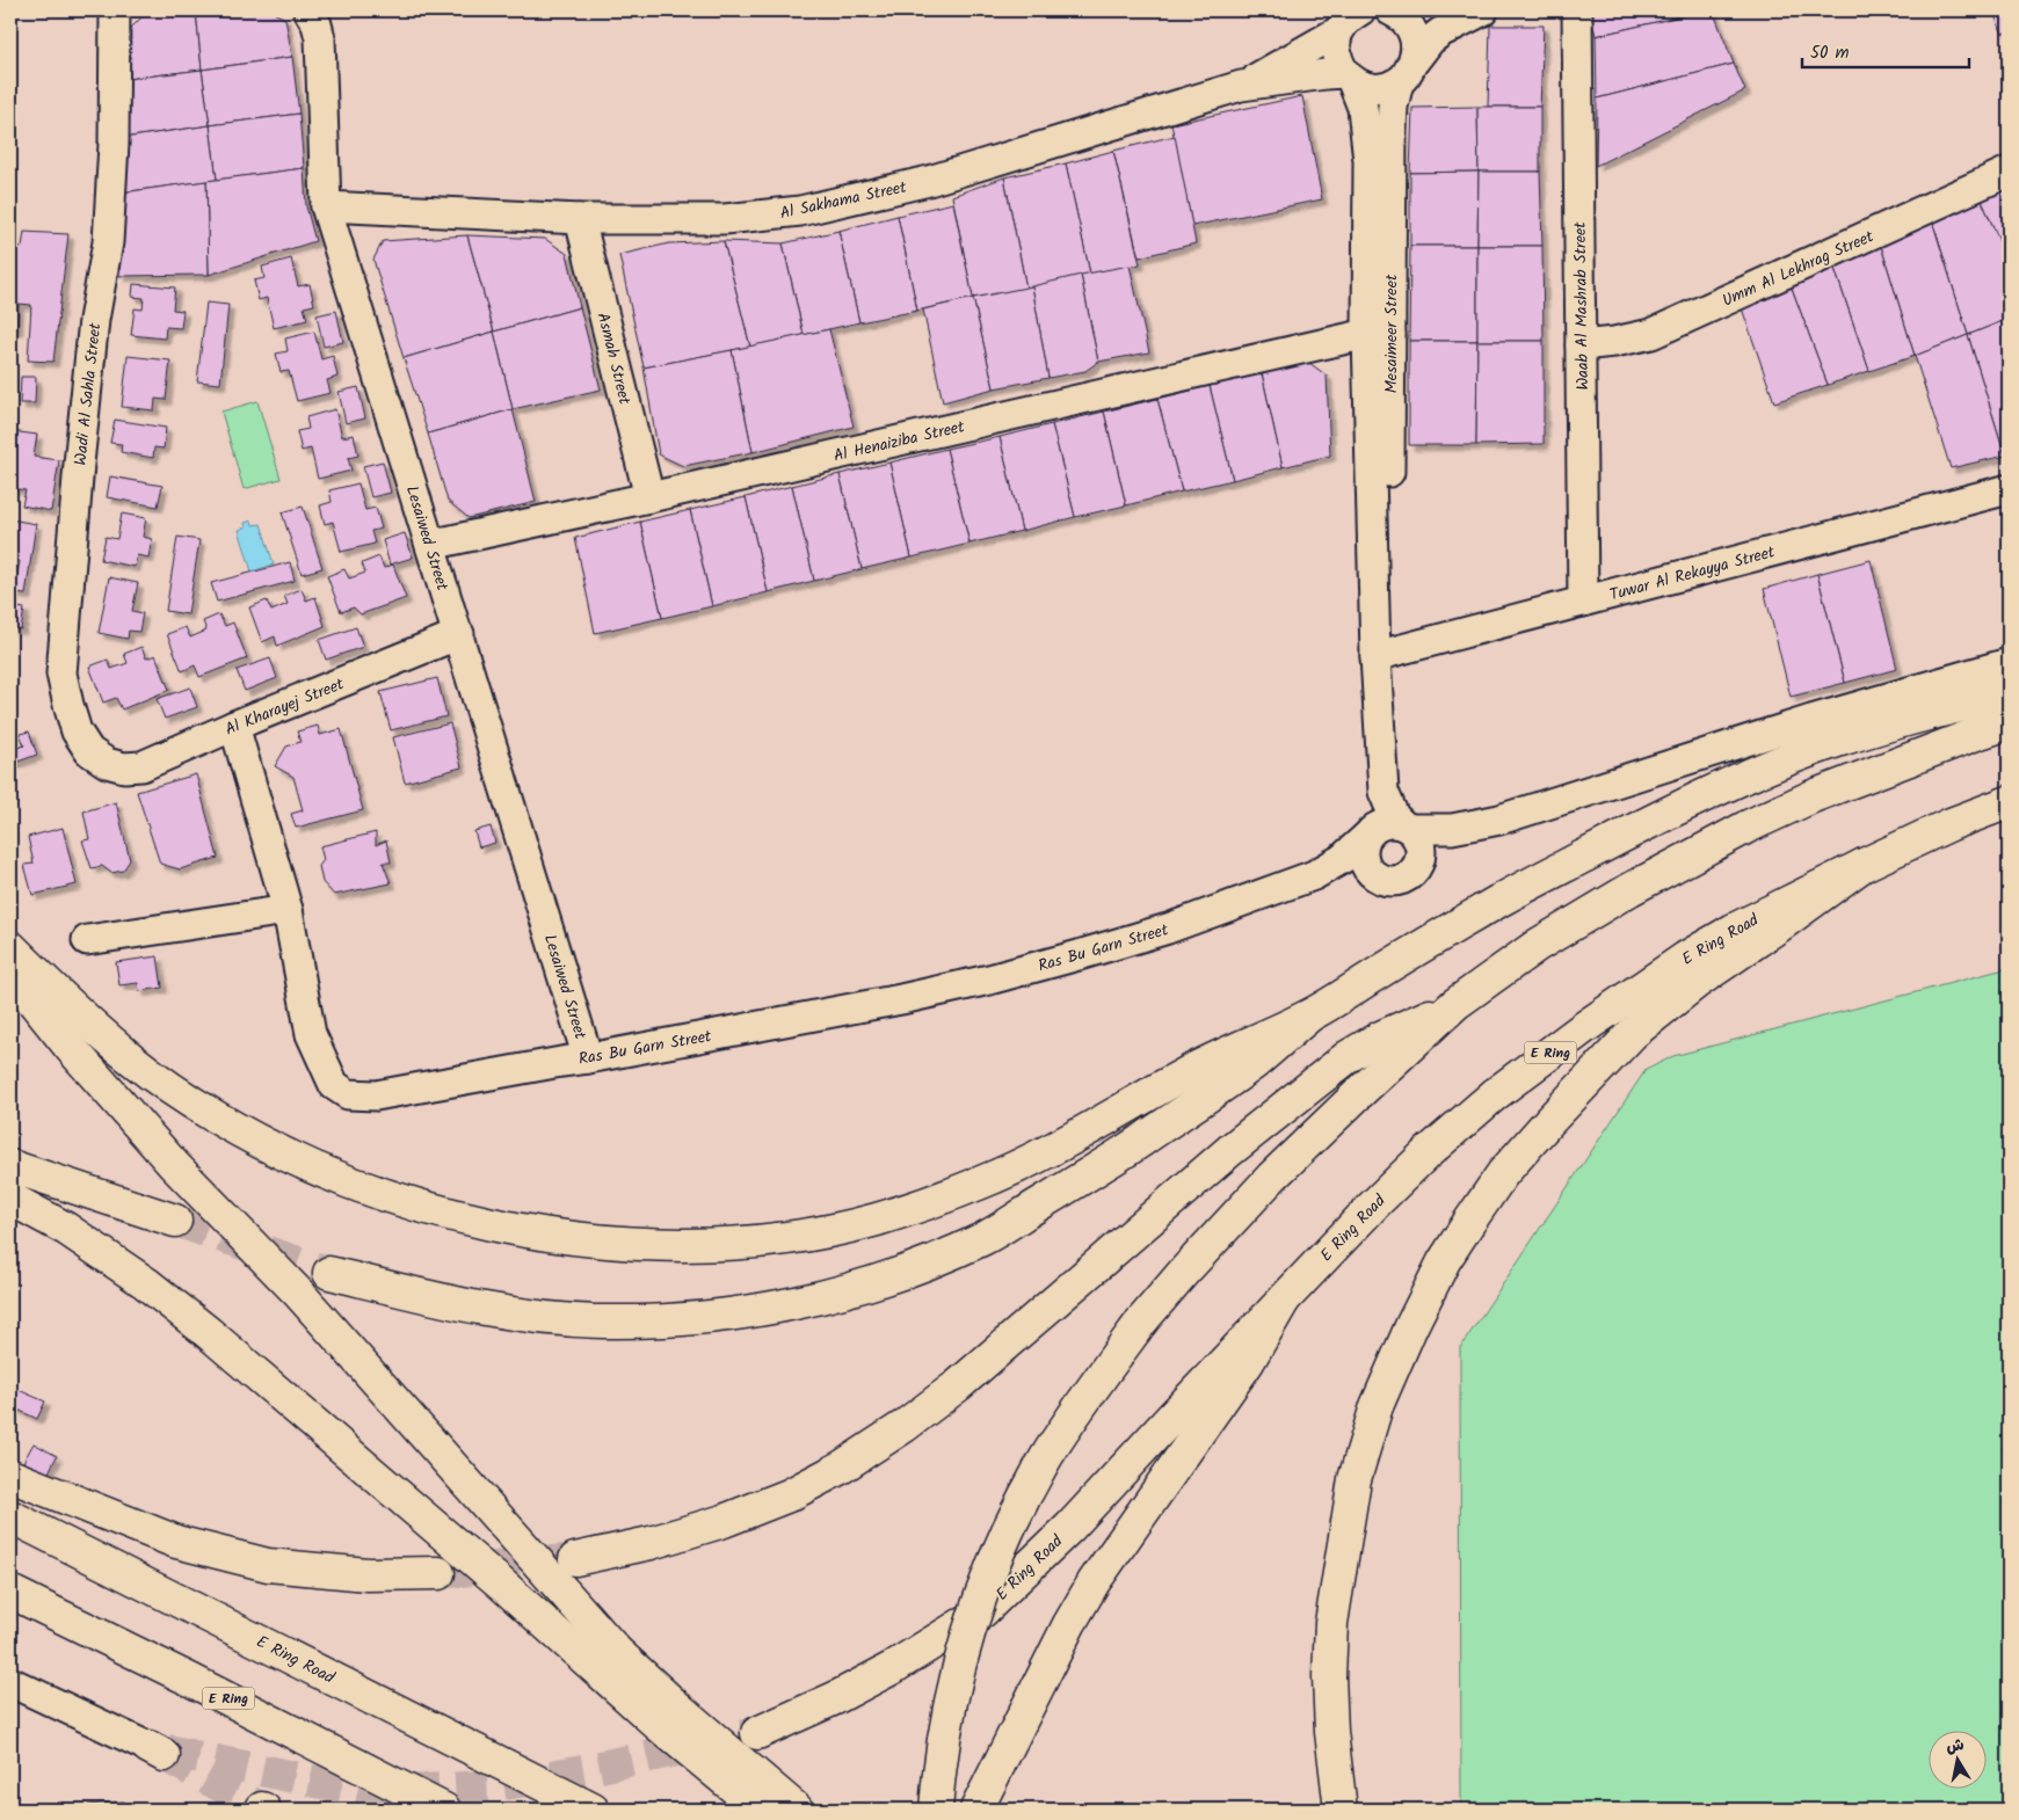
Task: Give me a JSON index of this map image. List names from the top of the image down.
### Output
{
  "streets": {
    "main road": ["E Ring Road", "E Ring"],
    "street": [
      "Al Sakhama Street",
      "Umm Al Lekhrag Street",
      "Waab Al Mashrab Street",
      "Mesaimeer Street",
      "Asmah Street",
      "Wadi Al Sahla Street",
      "Al Henaiziba Street",
      "Lesaiwed Street",
      "Tuwar Al Rekayya Street",
      "Al Kharayej Street",
      "Ras Bu Garn Street"
    ]
  },
  "crossings": [
    ["Al Sakhama Street", "Mesaimeer Street"],
    ["Al Sakhama Street", "Asmah Street"],
    ["Al Sakhama Street", "Lesaiwed Street"],
    ["Umm Al Lekhrag Street", "Waab Al Mashrab Street"],
    ["Waab Al Mashrab Street", "Tuwar Al Rekayya Street"],
    ["Mesaimeer Street", "Al Henaiziba Street"],
    ["Mesaimeer Street", "Tuwar Al Rekayya Street"],
    ["Mesaimeer Street", "Ras Bu Garn Street"],
    ["Asmah Street", "Al Henaiziba Street"],
    ["Wadi Al Sahla Street", "Al Kharayej Street"],
    ["Wadi Al Sahla Street", "Ras Bu Garn Street"],
    ["Al Henaiziba Street", "Lesaiwed Street"],
    ["Lesaiwed Street", "Al Kharayej Street"],
    ["Lesaiwed Street", "Ras Bu Garn Street"],
    ["Al Kharayej Street", "Ras Bu Garn Street"]
  ],
  "scale_bar": "50 m",
  "north": "top"
}
